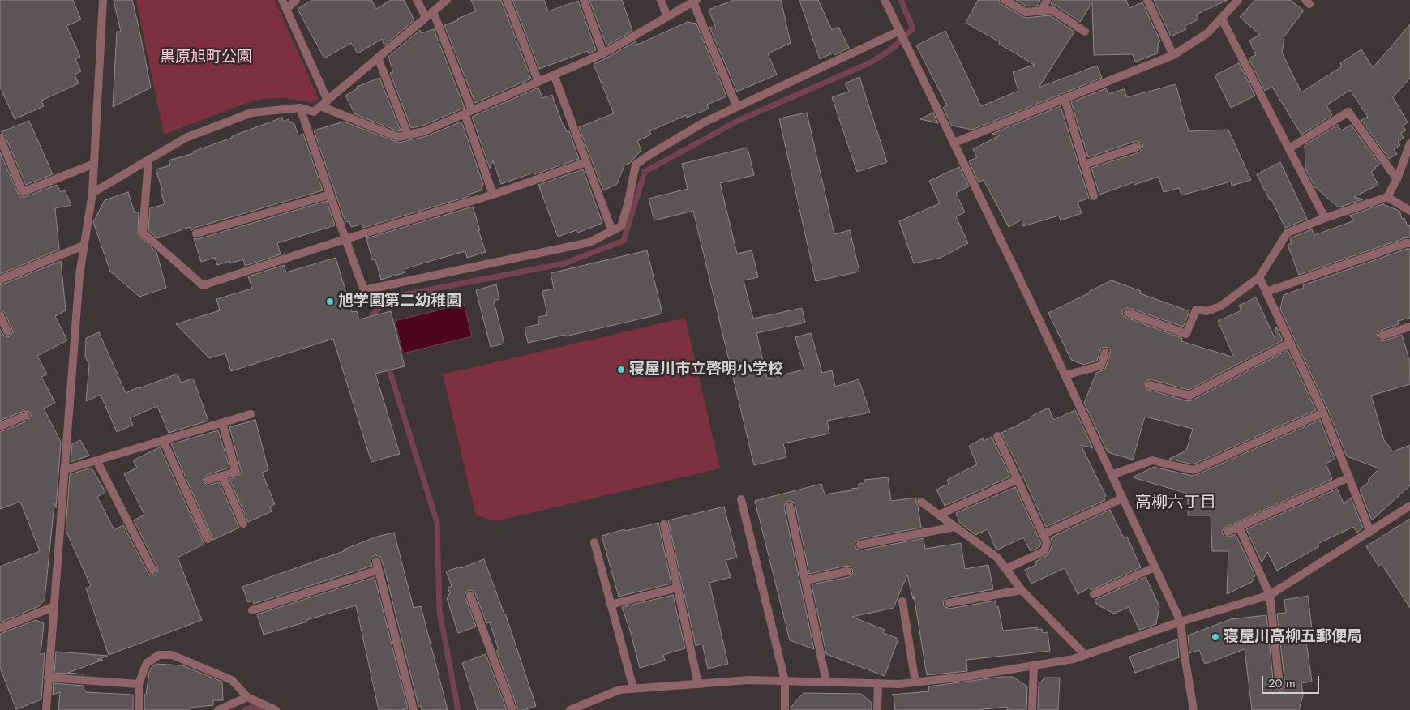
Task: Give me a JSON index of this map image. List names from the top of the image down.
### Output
{
  "districts": ["高柳六丁目"],
  "parks": ["黒原旭町公園"],
  "places": ["旭学園第二幼稚園", "寝屋川市立啓明小学校", "寝屋川高柳五郵便局"],
  "scale_bar": "20 m"
}
